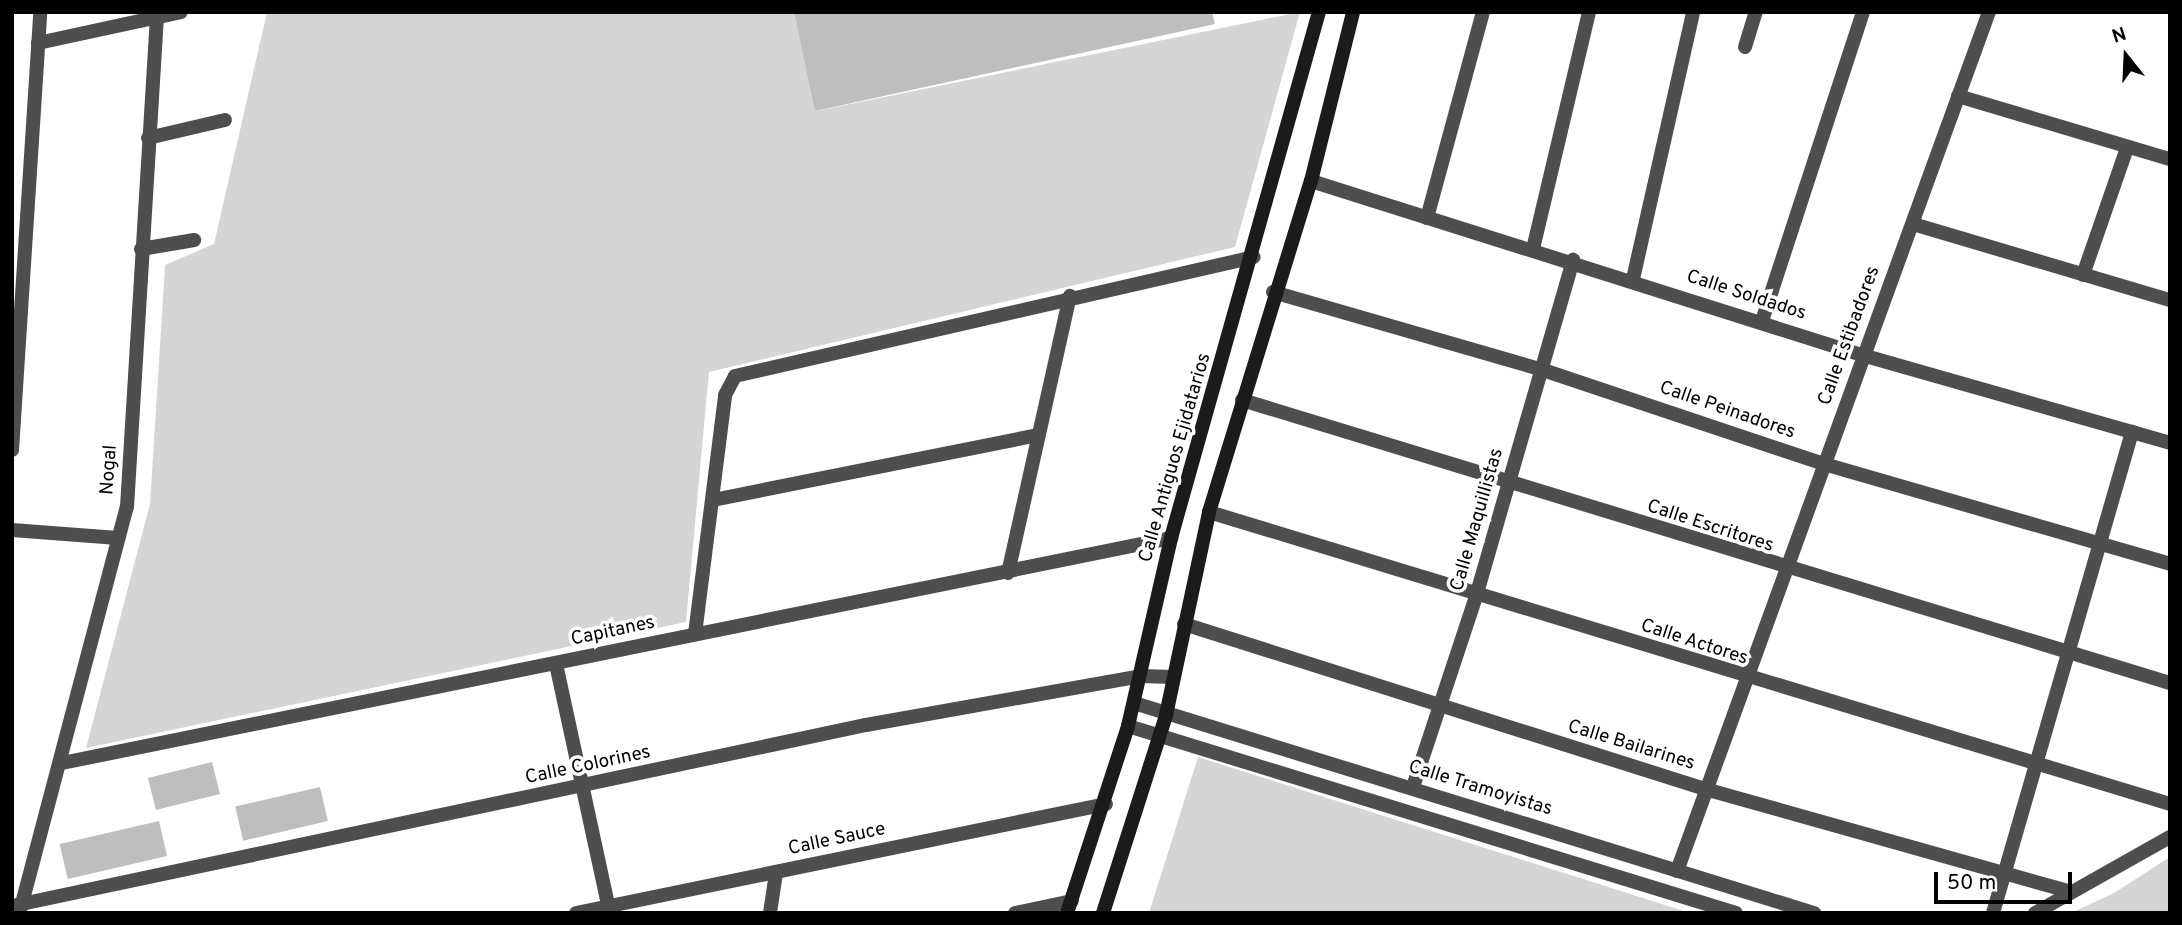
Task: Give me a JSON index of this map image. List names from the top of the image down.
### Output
{
  "streets": {
    "street": [
      "Calle Soldados",
      "Calle Estibadores",
      "Calle Peinadores",
      "Calle Antiguos Ejidatarios",
      "Nogal",
      "Calle Maquillistas",
      "Calle Escritores",
      "Capitanes",
      "Calle Actores",
      "Calle Bailarines",
      "Calle Colorines",
      "Calle Tramoyistas",
      "Calle Sauce"
    ]
  },
  "crossings": [
    ["Calle Soldados", "Calle Estibadores"],
    ["Calle Soldados", "Calle Maquillistas"],
    ["Calle Estibadores", "Calle Peinadores"],
    ["Calle Estibadores", "Calle Escritores"],
    ["Calle Estibadores", "Calle Actores"],
    ["Calle Estibadores", "Calle Bailarines"],
    ["Calle Estibadores", "Calle Tramoyistas"],
    ["Calle Peinadores", "Calle Maquillistas"],
    ["Calle Antiguos Ejidatarios", "Capitanes"],
    ["Calle Antiguos Ejidatarios", "Calle Colorines"],
    ["Calle Antiguos Ejidatarios", "Calle Tramoyistas"],
    ["Calle Antiguos Ejidatarios", "Calle Sauce"],
    ["Nogal", "Capitanes"],
    ["Nogal", "Calle Colorines"],
    ["Calle Maquillistas", "Calle Escritores"],
    ["Calle Maquillistas", "Calle Actores"],
    ["Calle Maquillistas", "Calle Bailarines"],
    ["Calle Maquillistas", "Calle Tramoyistas"]
  ],
  "scale_bar": "50 m",
  "north": "top"
}
